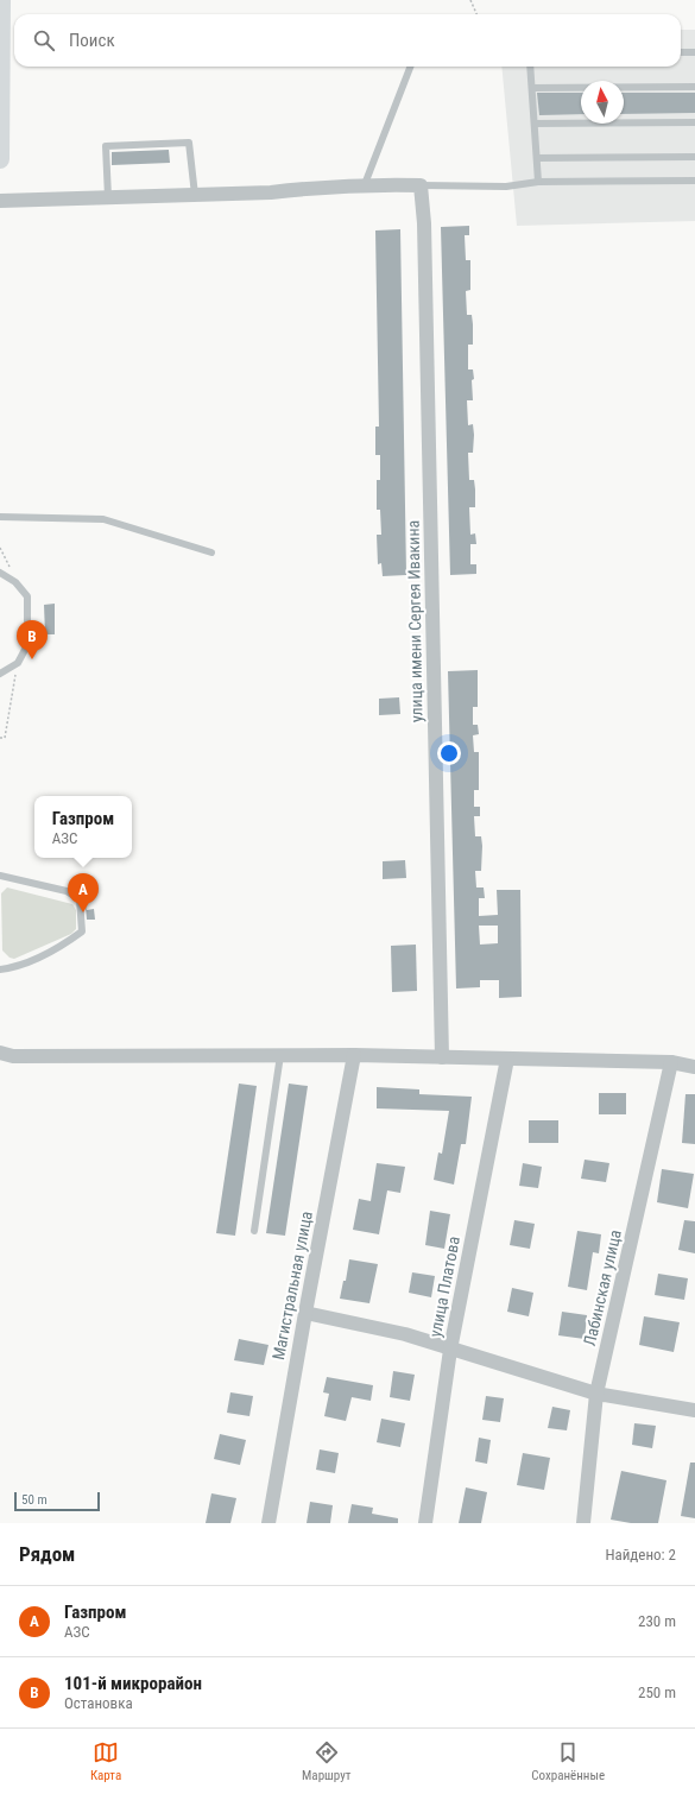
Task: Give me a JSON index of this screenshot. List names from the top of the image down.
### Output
{
  "streets": {
    "street": [
      "улица имени Сергея Ивакина",
      "Магистральная улица",
      "улица Платова",
      "Лабинская улица"
    ]
  },
  "scale_bar": "50 m",
  "north": "top",
  "page": {
    "search": "Поиск",
    "pins": ["B", "A"],
    "popup": ["Газпром", "АЗС"],
    "scale": "50 m",
    "heading": ["Рядом", "Найдено: 2"],
    "list": [
      {
        "mark": "A",
        "name": "Газпром",
        "note": "АЗС",
        "value": "230 m"
      },
      {
        "mark": "B",
        "name": "101-й микрорайон",
        "note": "Остановка",
        "value": "250 m"
      }
    ],
    "nav": ["Карта", "Маршрут", "Сохранённые"]
  }
}
